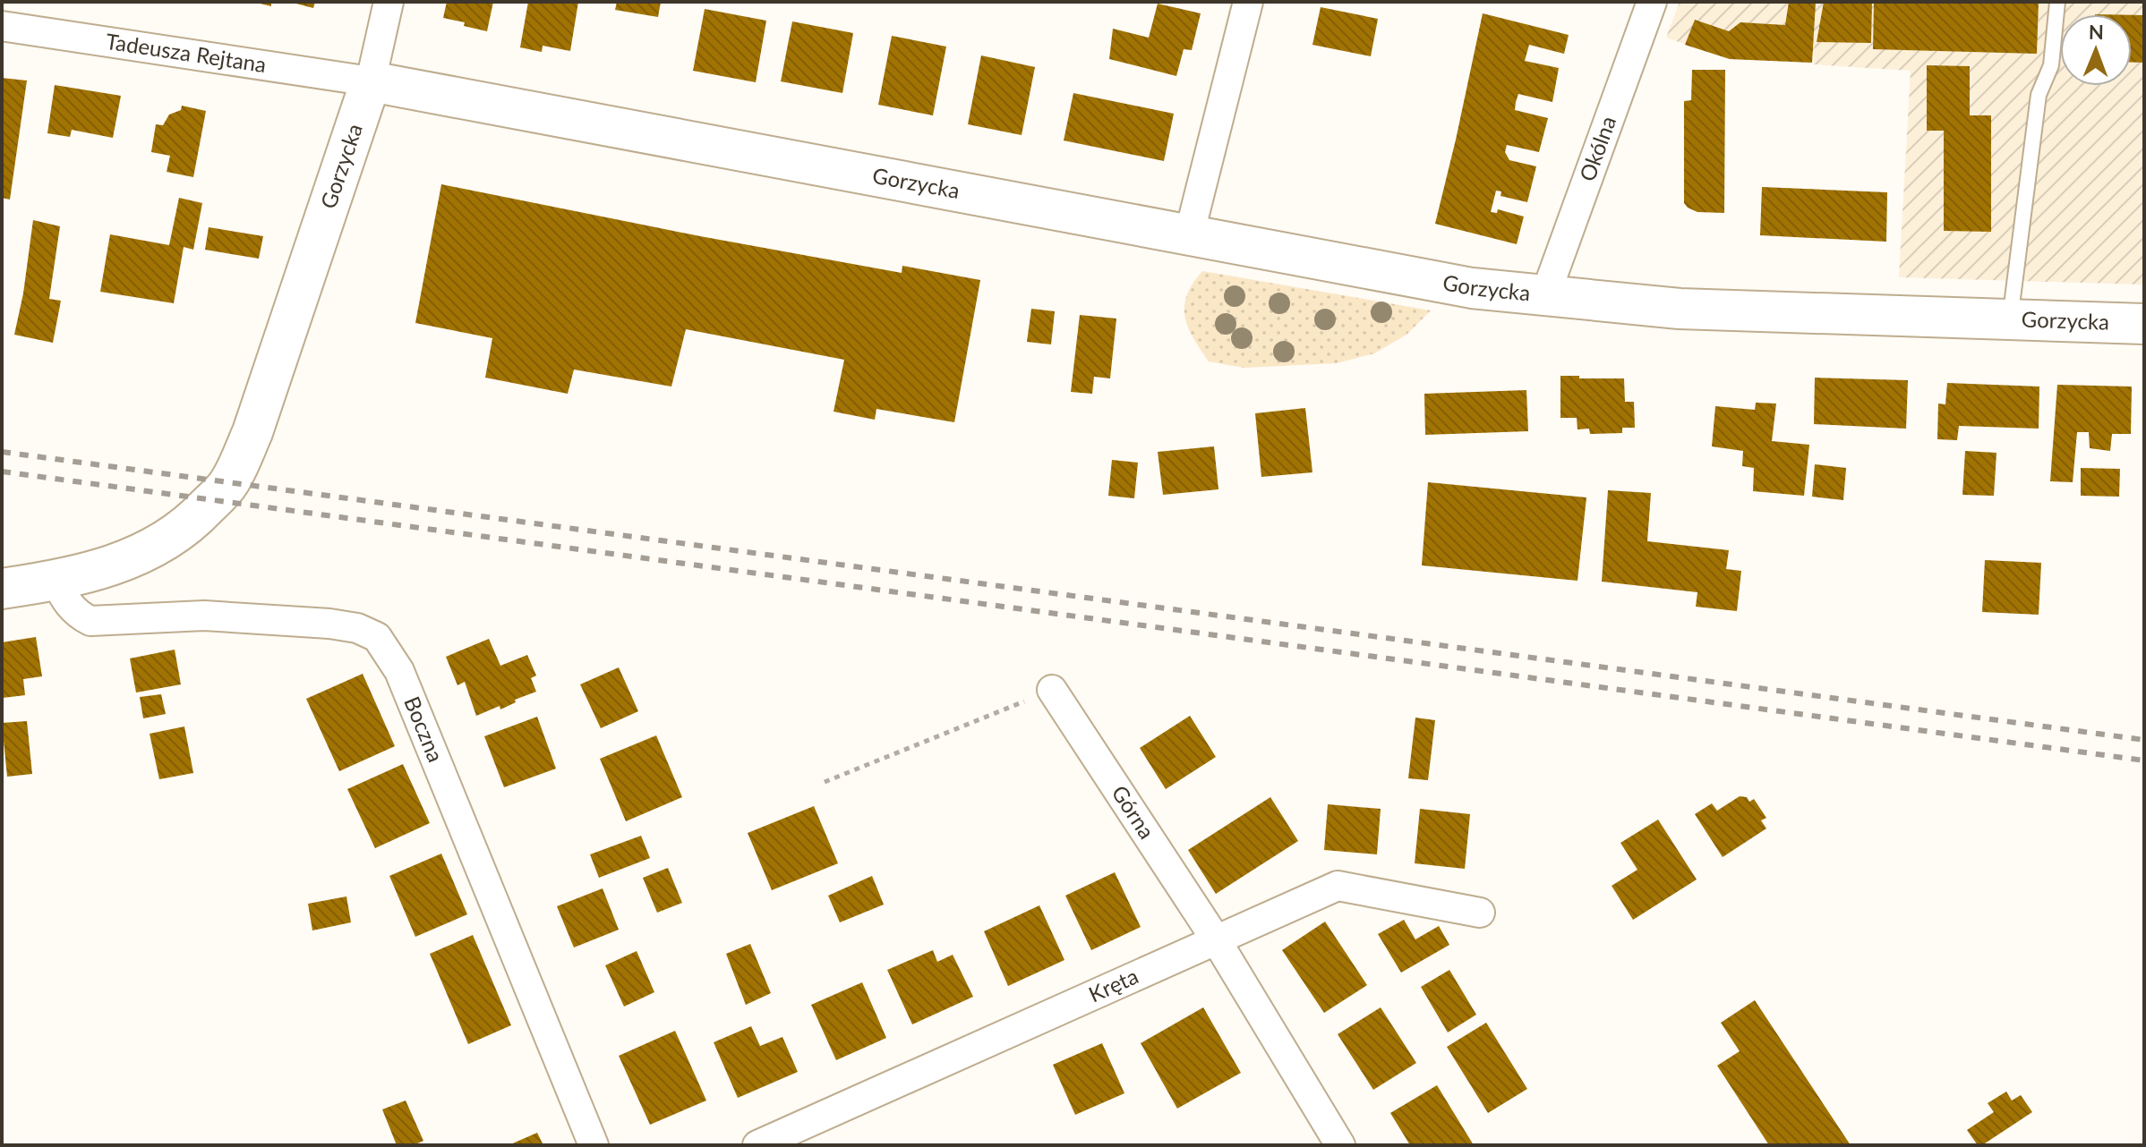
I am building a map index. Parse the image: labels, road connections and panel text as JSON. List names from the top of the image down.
{
  "streets": {
    "street": [
      "Tadeusza Rejtana",
      "Okólna",
      "Gorzycka",
      "Boczna",
      "Górna",
      "Kręta"
    ]
  },
  "crossings": [
    ["Tadeusza Rejtana", "Gorzycka"],
    ["Okólna", "Gorzycka"],
    ["Gorzycka", "Boczna"],
    ["Górna", "Kręta"]
  ],
  "north": "top"
}
